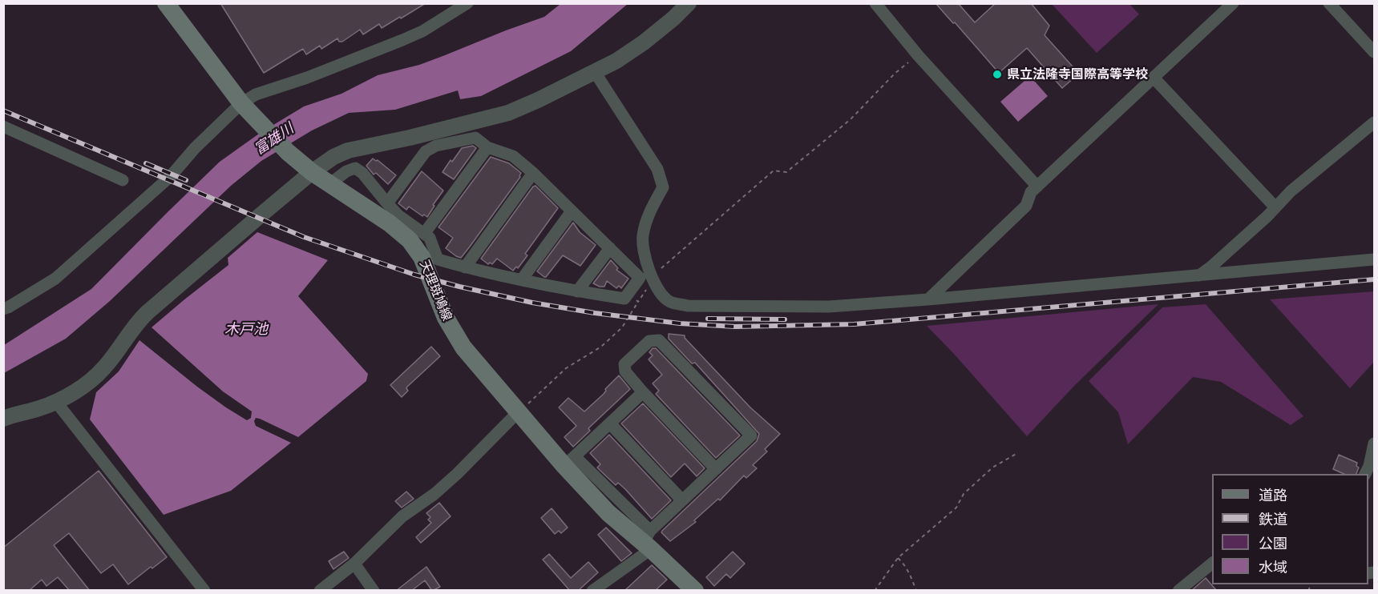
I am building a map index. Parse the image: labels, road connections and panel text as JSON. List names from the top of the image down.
{
  "streets": {
    "main road": ["天理斑鳩線"]
  },
  "water": ["富雄川", "木戸池"],
  "places": ["県立法隆寺国際高等学校"],
  "legend": [
    "道路",
    "鉄道",
    "公園",
    "水域"
  ]
}
